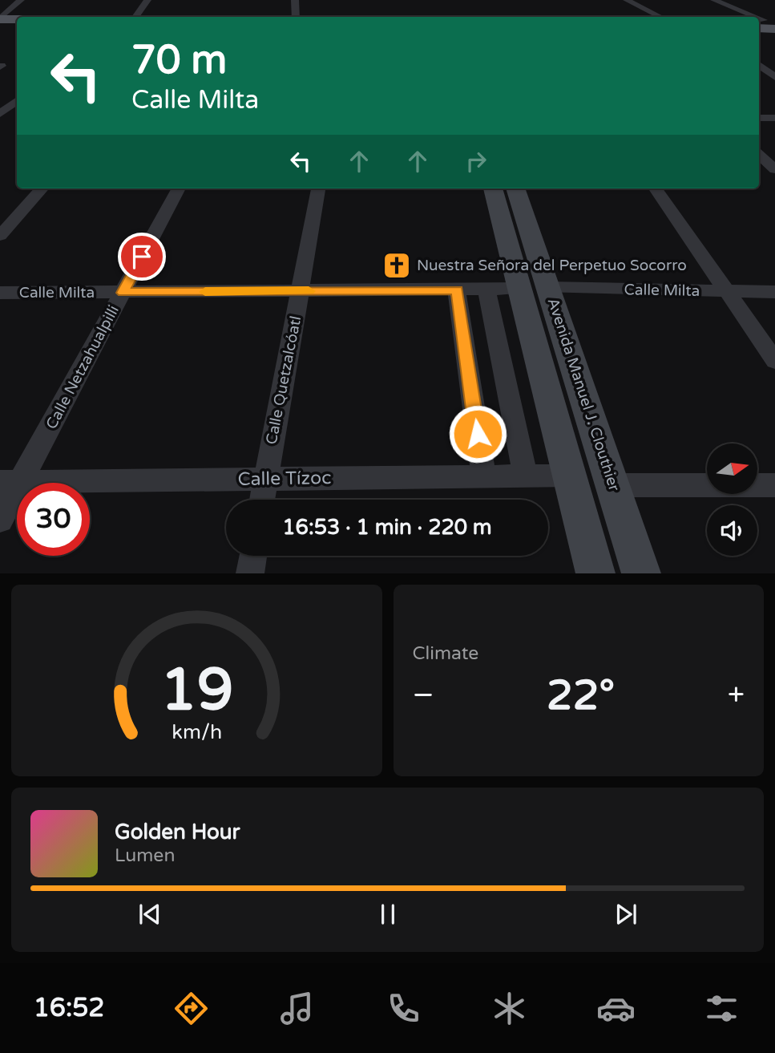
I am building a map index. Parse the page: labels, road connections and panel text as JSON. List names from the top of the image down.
{
  "streets": {
    "street": [
      "Calle Milta",
      "Calle Netzahualpilli",
      "Calle Quetzalcóatl",
      "Avenida Manuel J. Clouthier",
      "Calle Tízoc"
    ]
  },
  "crossings": [
    ["Calle Milta", "Calle Netzahualpilli"],
    ["Calle Milta", "Calle Quetzalcóatl"],
    ["Calle Milta", "Avenida Manuel J. Clouthier"],
    ["Calle Netzahualpilli", "Calle Tízoc"],
    ["Calle Quetzalcóatl", "Calle Tízoc"],
    ["Avenida Manuel J. Clouthier", "Calle Tízoc"]
  ],
  "places": {
    "church": ["Nuestra Señora del Perpetuo Socorro"]
  },
  "north": "right",
  "page": {
    "turn": ["70 m", "Calle Milta"],
    "limit": "30",
    "trip": "16:53 · 1 min · 220 m",
    "tile": "Climate",
    "heat": ["−", "22°", "+"],
    "song": ["Golden Hour", "Lumen"],
    "tabs": "16:52",
    "gauge": ["19", "km/h"]
  }
}
